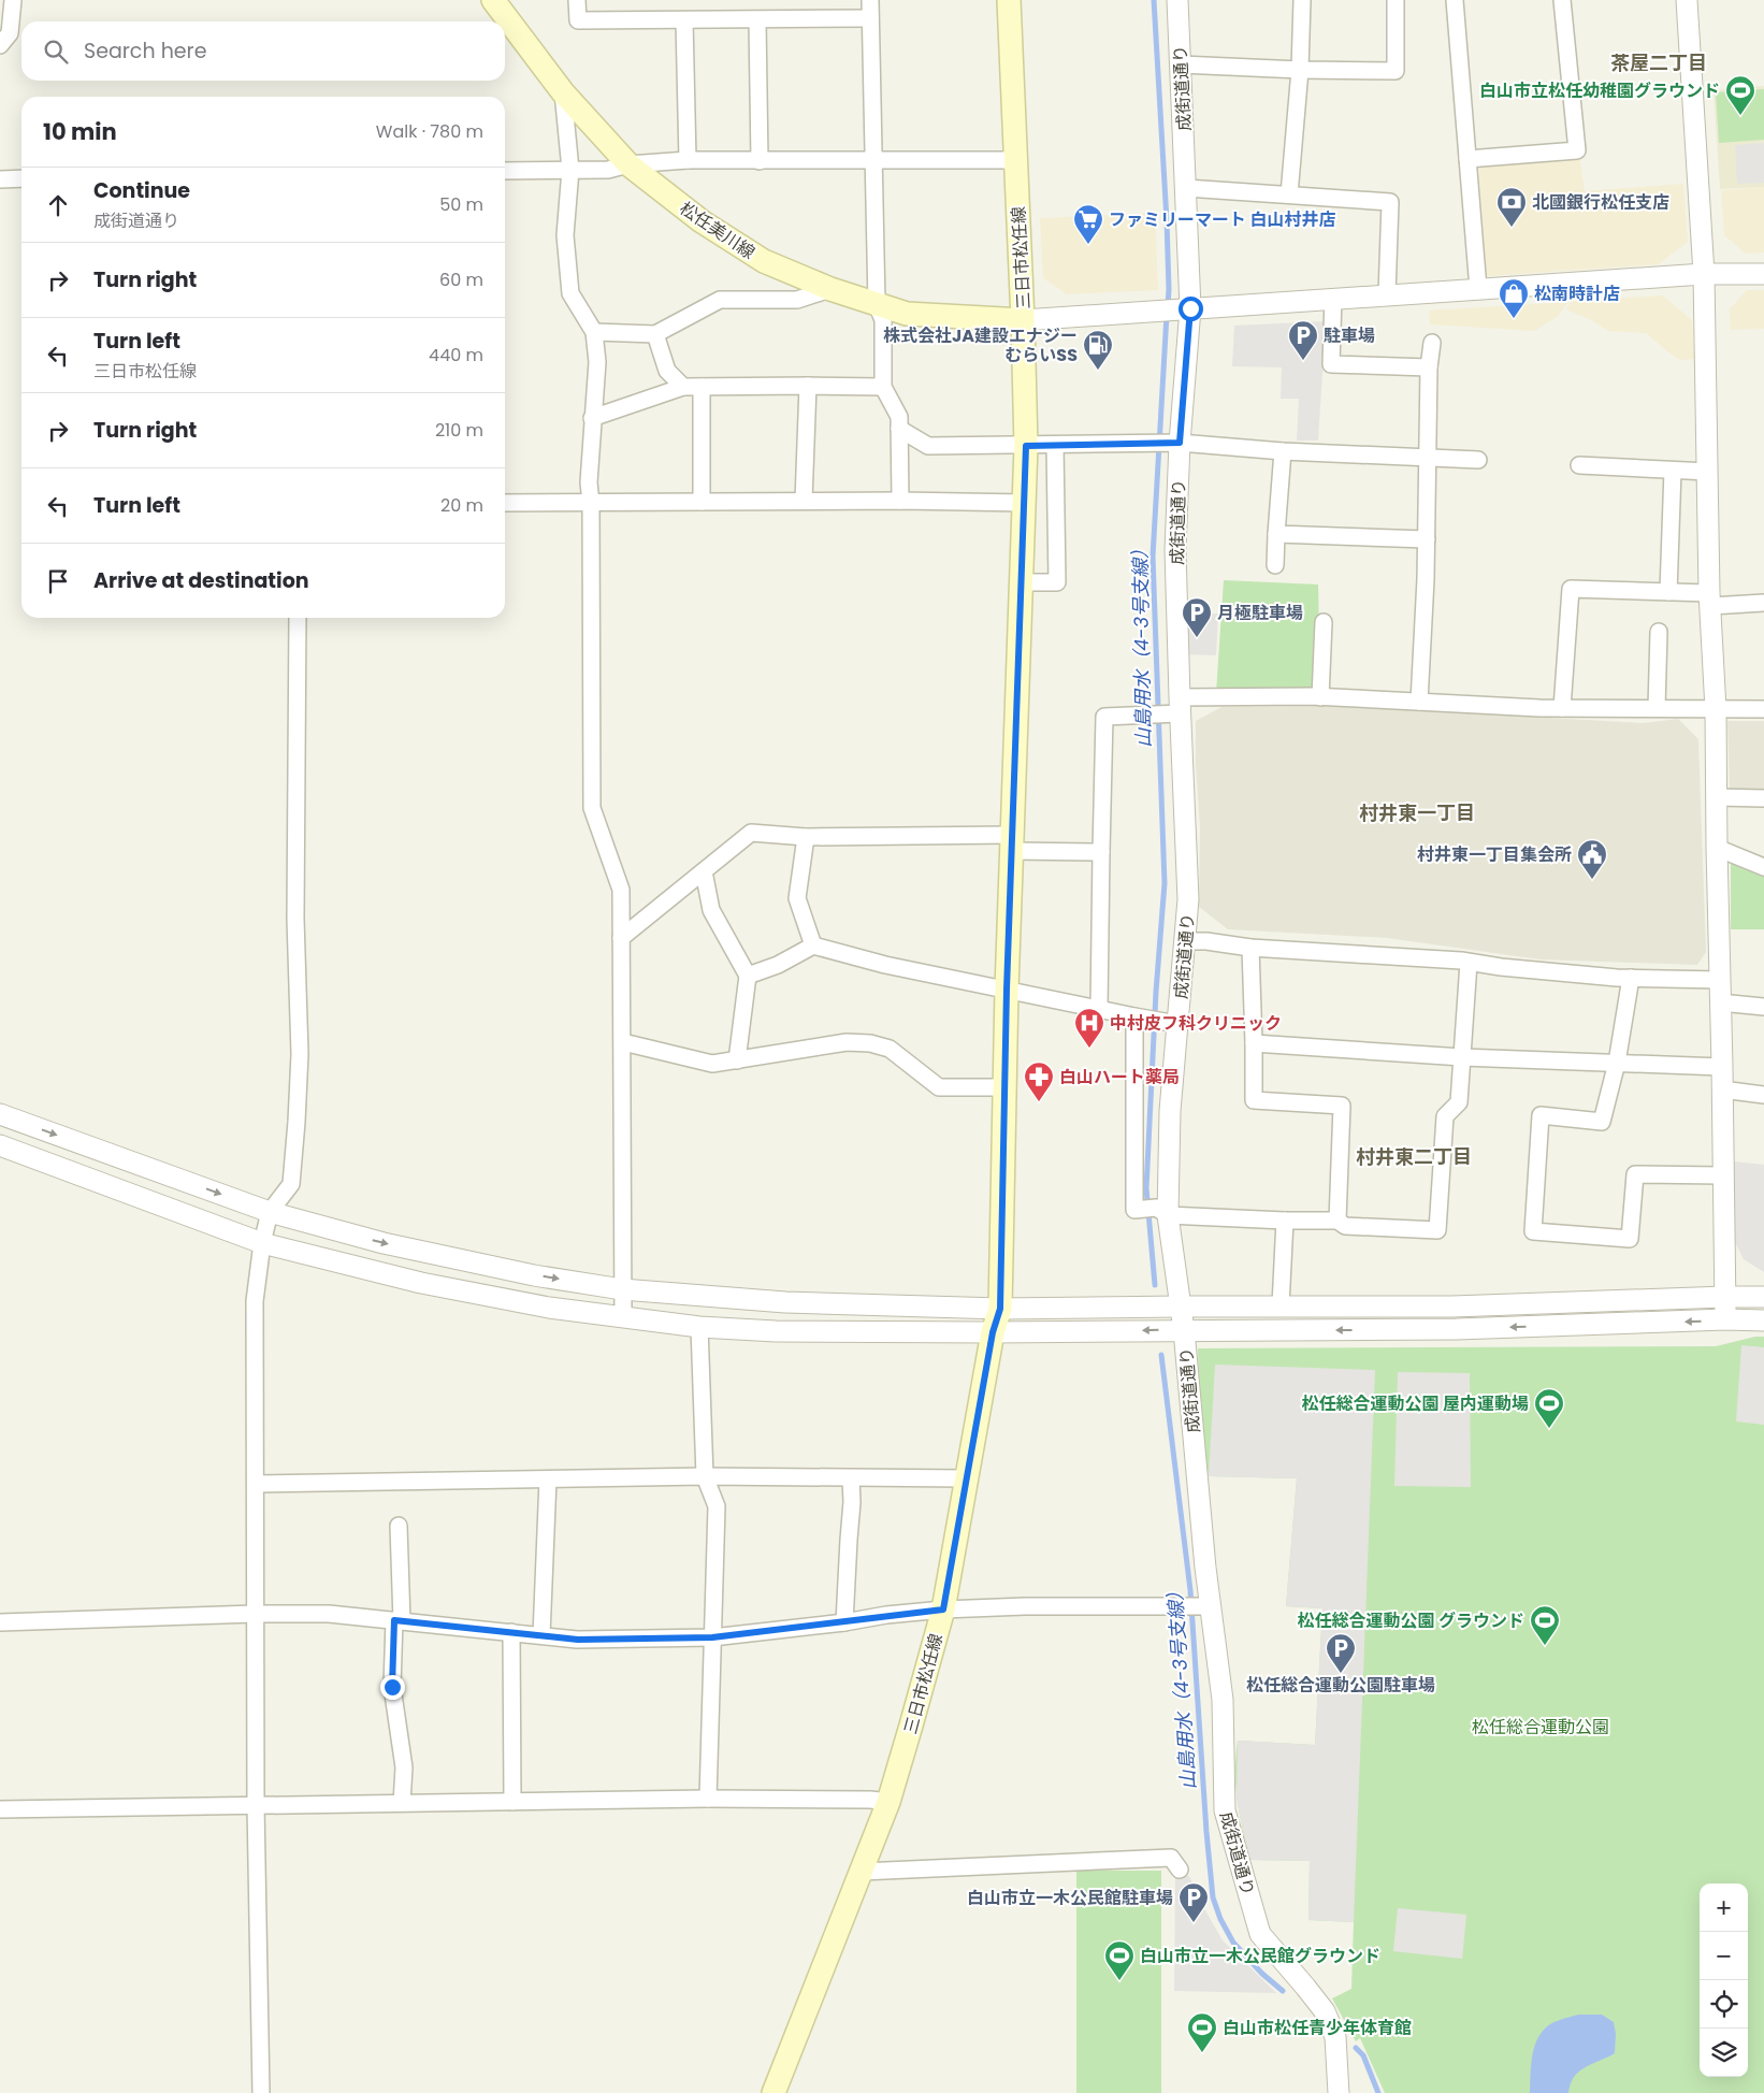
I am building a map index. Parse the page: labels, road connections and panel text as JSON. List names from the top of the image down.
{
  "streets": {
    "main road": ["松任美川線", "三日市松任線"],
    "street": ["成街道通り"]
  },
  "crossings": [
    ["松任美川線", "三日市松任線"]
  ],
  "districts": ["茶屋二丁目", "村井東一丁目", "村井東二丁目"],
  "water": ["山島用水（4-3号支線）"],
  "parks": ["松任総合運動公園"],
  "places": {
    "sports": [
      "白山市立松任幼稚園グラウンド",
      "松任総合運動公園 屋内運動場",
      "松任総合運動公園 グラウンド",
      "白山市立一木公民館グラウンド",
      "白山市松任青少年体育館"
    ],
    "bank": ["北國銀行松任支店"],
    "supermarket": ["ファミリーマート 白山村井店"],
    "shop": ["松南時計店"],
    "parking": [
      "駐車場",
      "月極駐車場",
      "松任総合運動公園駐車場",
      "白山市立一木公民館駐車場"
    ],
    "fuel station": ["株式会社JA建設エナジー むらいSS"],
    "public building": ["村井東一丁目集会所"],
    "hospital": ["中村皮フ科クリニック"],
    "pharmacy": ["白山ハート薬局"]
  },
  "page": {
    "search": "Search here",
    "heading": ["10 min", "Walk · 780 m"],
    "list": [
      ["Continue", "成街道通り", "50 m"],
      ["Turn right", "60 m"],
      ["Turn left", "三日市松任線", "440 m"],
      ["Turn right", "210 m"],
      ["Turn left", "20 m"],
      "Arrive at destination"
    ],
    "map_buttons": ["+", "−"]
  }
}
